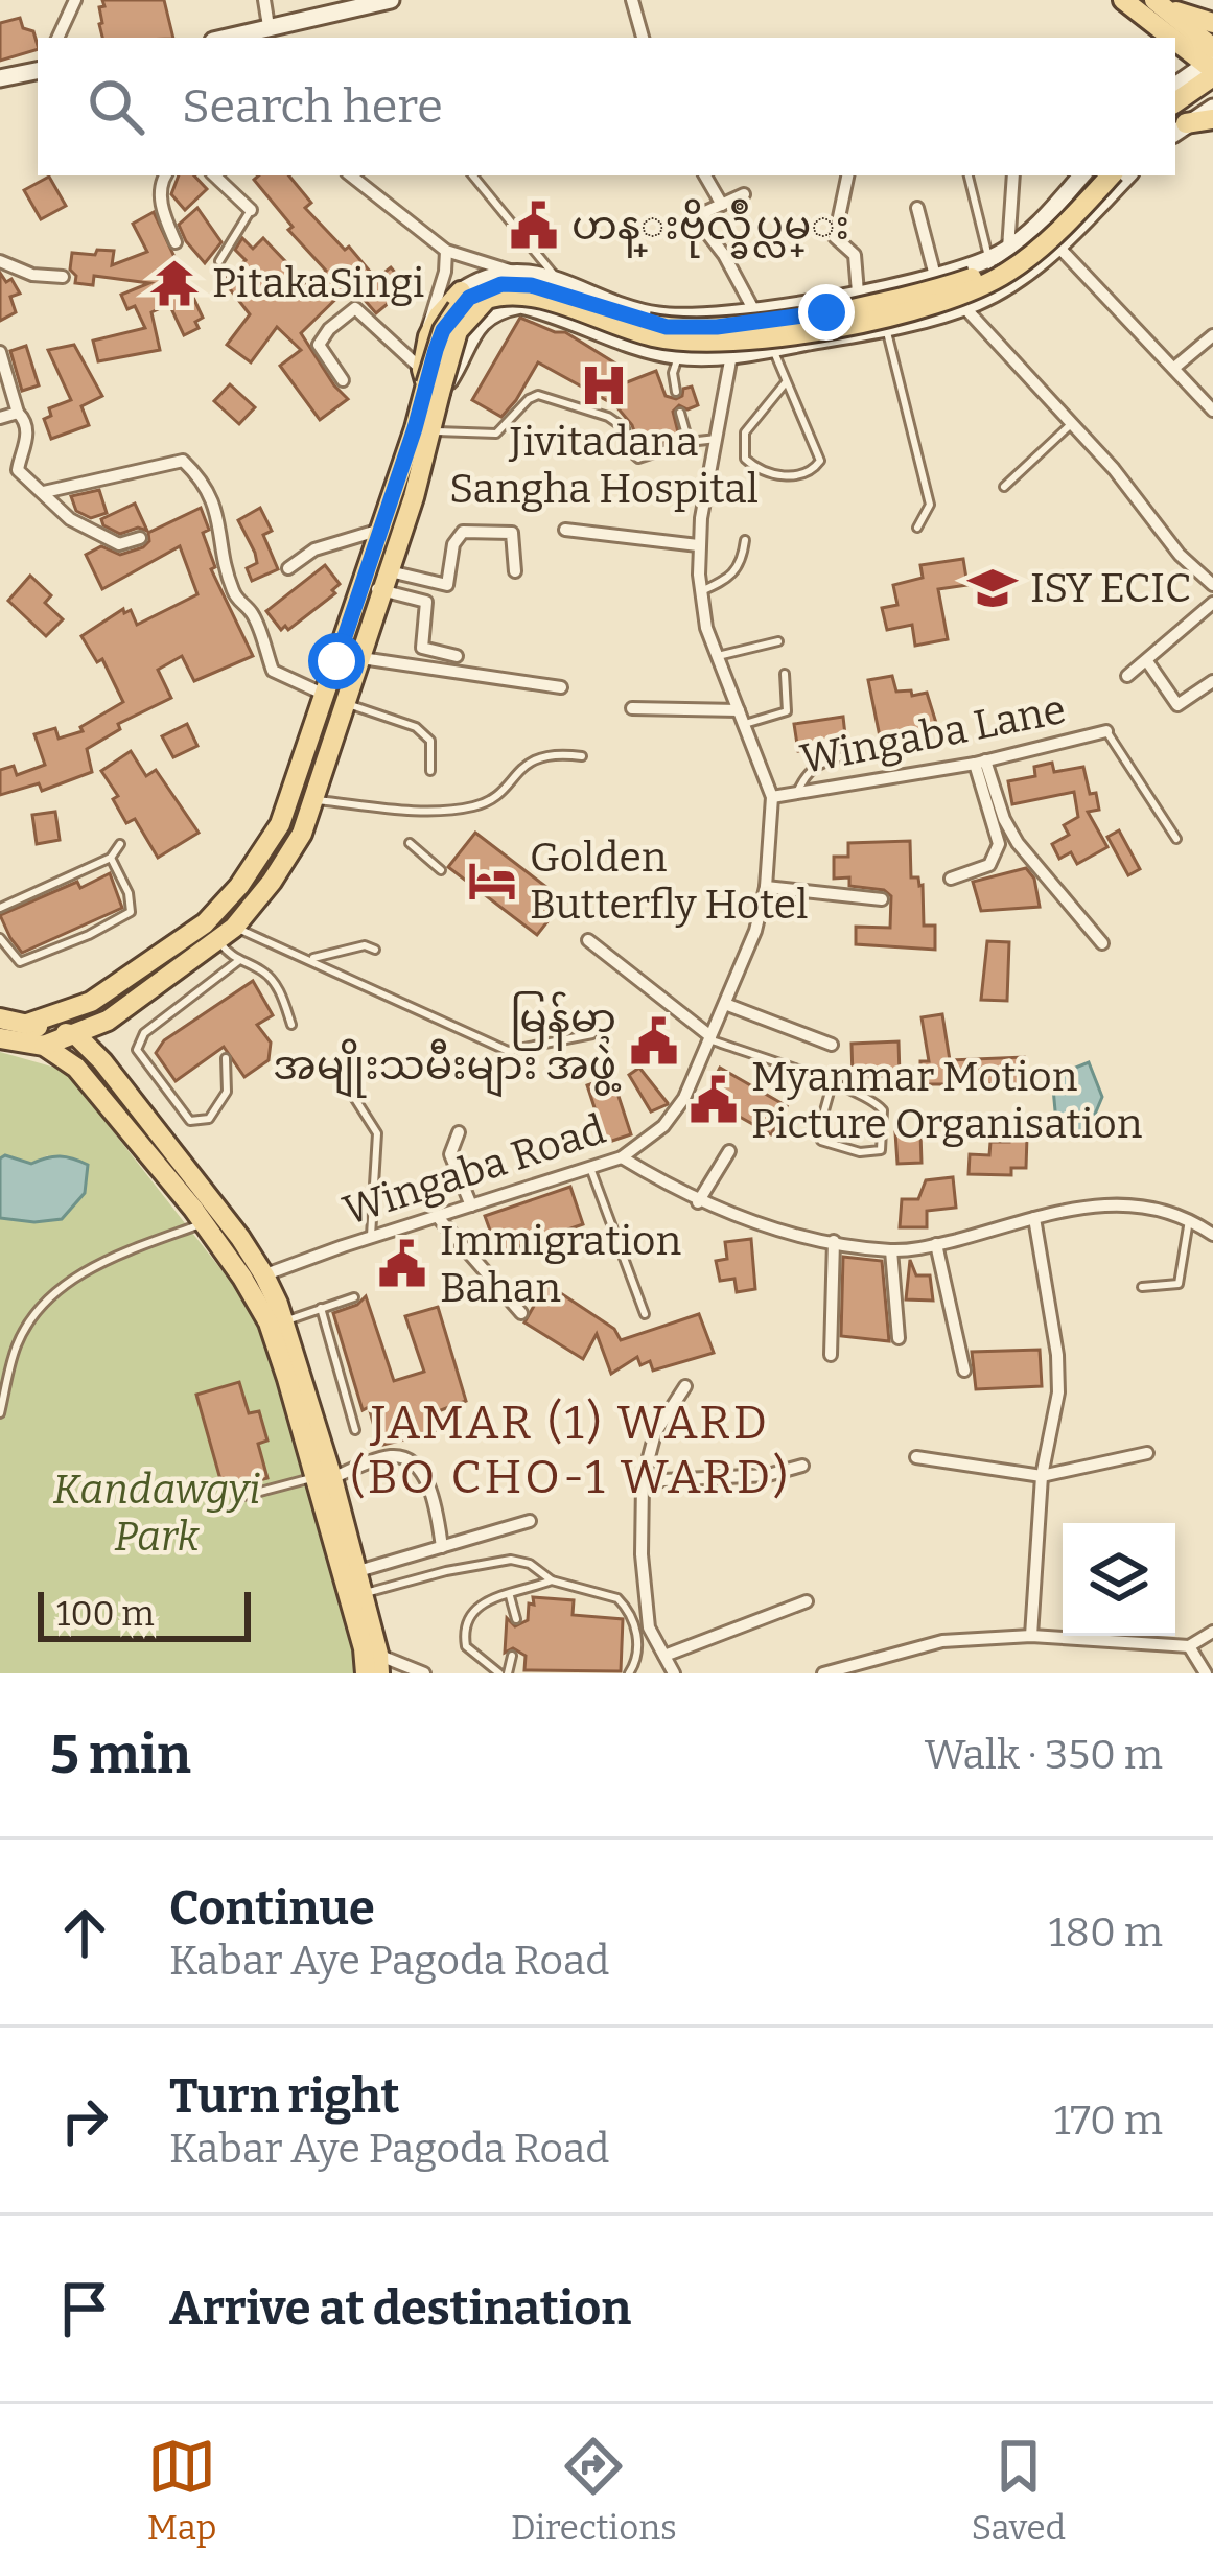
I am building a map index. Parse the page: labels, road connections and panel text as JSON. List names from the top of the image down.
{
  "streets": {
    "street": ["Wingaba Lane", "Wingaba Road"]
  },
  "crossings": [
    ["Wingaba Lane", "Wingaba Road"]
  ],
  "districts": ["JAMAR (1) WARD (BO CHO-1 WARD)"],
  "parks": ["Kandawgyi Park"],
  "places": {
    "public building": [
      "ဟန္းဗိုလ္ခ်ဳပ္လမ္း",
      "မြန်မာ့ အမျိုးသမီးများ အဖွဲ့",
      "Myanmar Motion Picture Organisation",
      "Immigration Bahan"
    ],
    "temple": ["PitakaSingi"],
    "hospital": ["Jivitadana Sangha Hospital"],
    "school or university": ["ISY ECIC"],
    "hotel": ["Golden Butterfly Hotel"]
  },
  "scale_bar": "100 m",
  "page": {
    "search": "Search here",
    "scale": "100 m",
    "heading": ["5 min", "Walk · 350 m"],
    "list": [
      ["Continue", "Kabar Aye Pagoda Road", "180 m"],
      ["Turn right", "Kabar Aye Pagoda Road", "170 m"],
      "Arrive at destination"
    ],
    "nav": ["Map", "Directions", "Saved"]
  }
}
